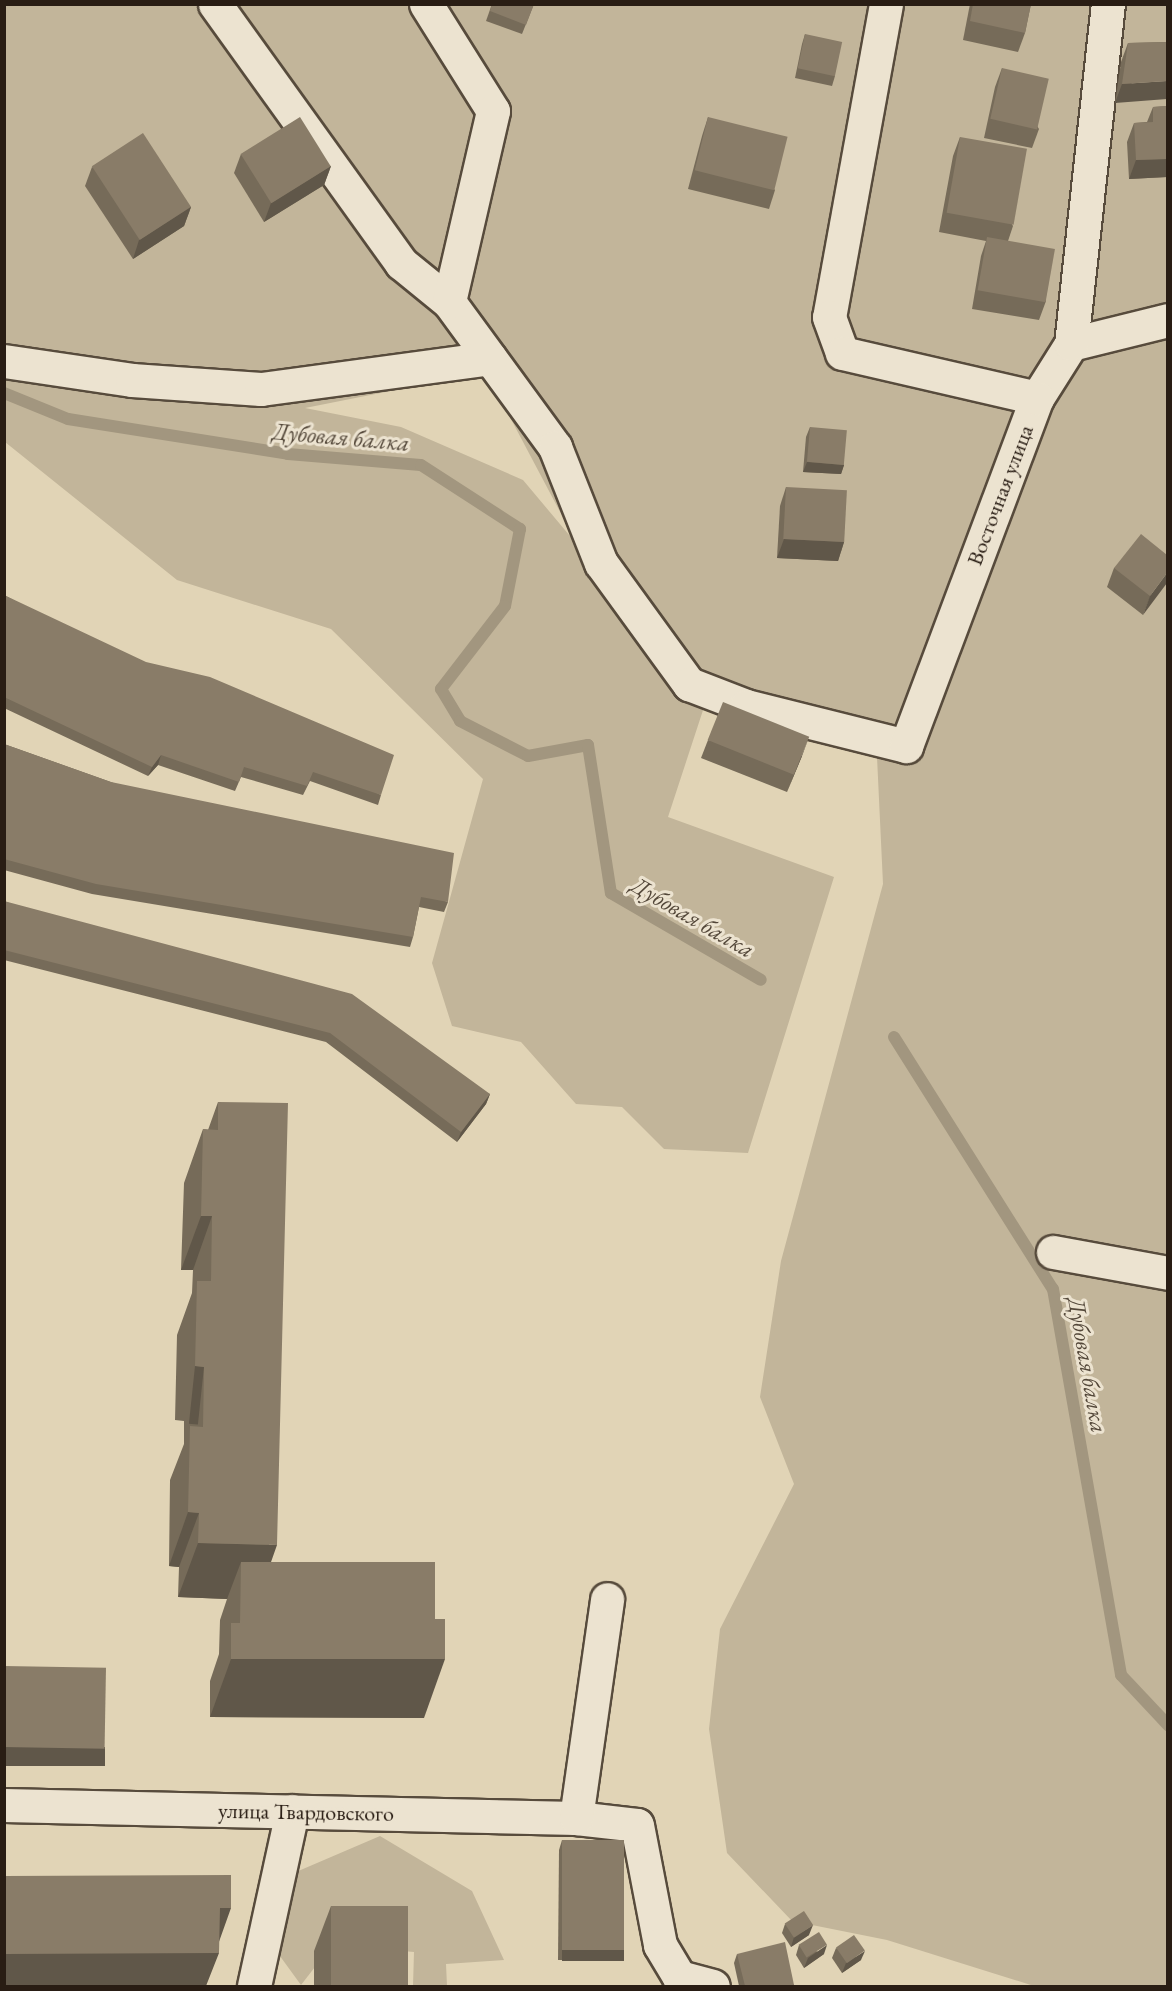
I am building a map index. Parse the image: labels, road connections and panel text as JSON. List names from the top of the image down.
{
  "streets": {
    "street": ["Восточная улица", "улица Твардовского"]
  },
  "water": ["Дубовая балка"]
}
